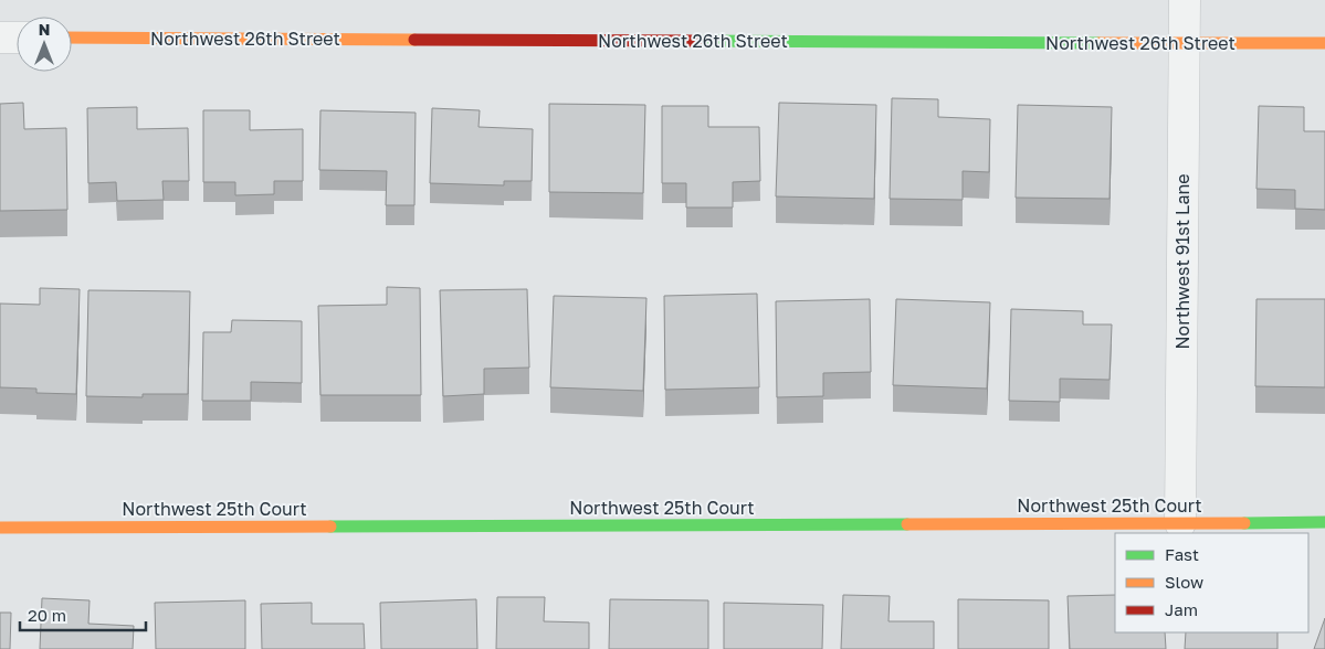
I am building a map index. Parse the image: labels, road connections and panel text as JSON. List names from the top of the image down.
{
  "streets": {
    "street": ["Northwest 26th Street", "Northwest 91st Lane", "Northwest 25th Court"]
  },
  "crossings": [
    ["Northwest 26th Street", "Northwest 91st Lane"],
    ["Northwest 91st Lane", "Northwest 25th Court"]
  ],
  "legend": ["Fast", "Slow", "Jam"],
  "scale_bar": "20 m",
  "north": "top"
}
